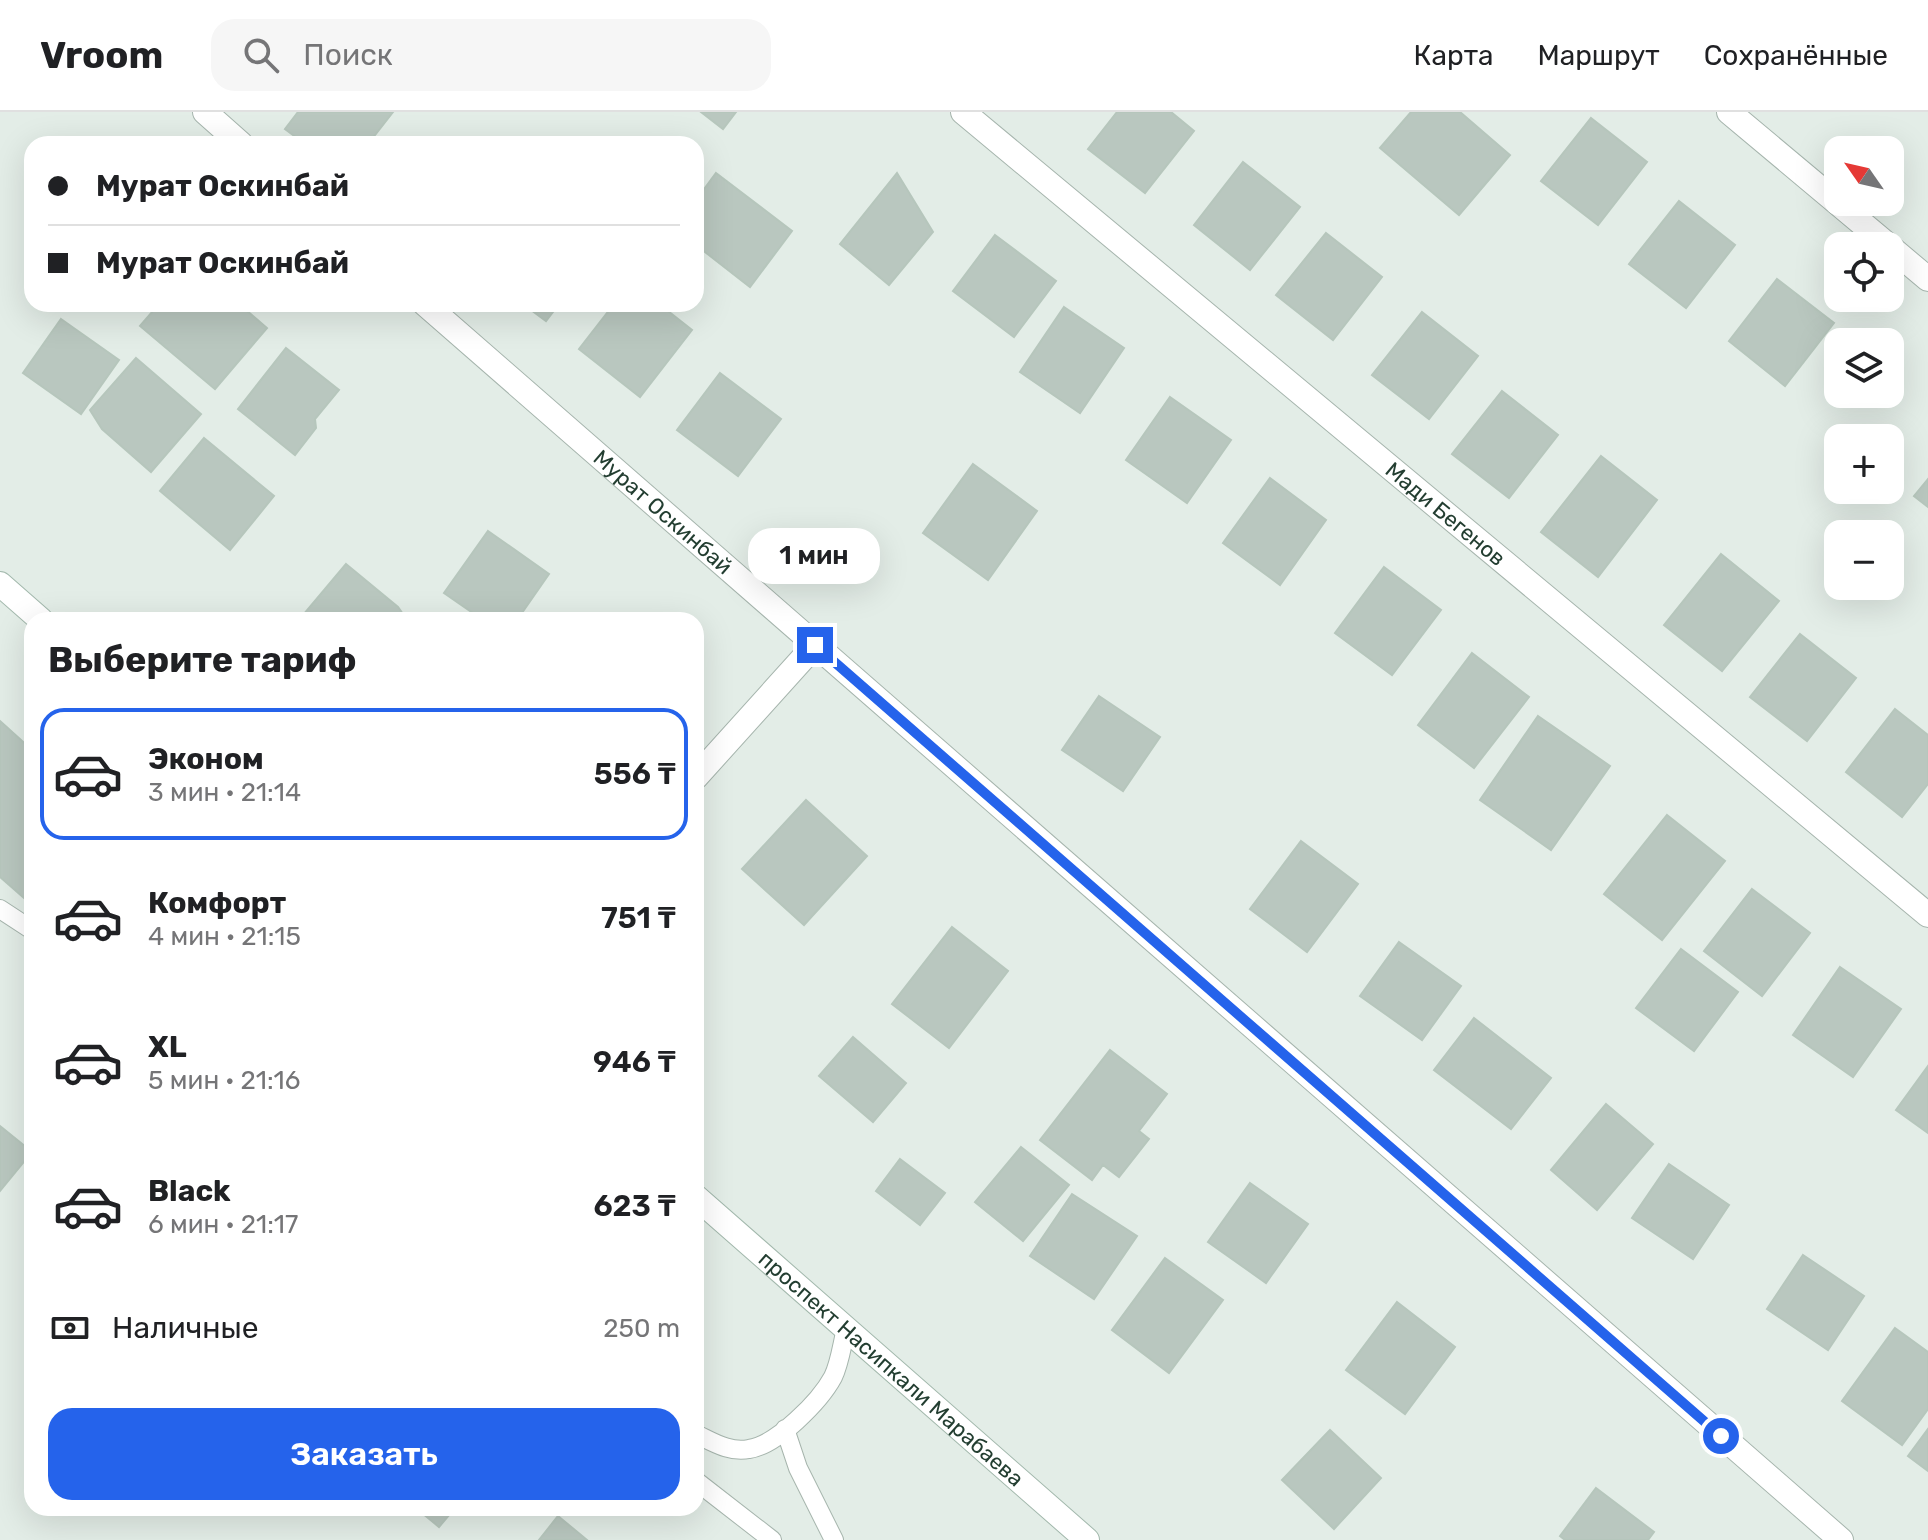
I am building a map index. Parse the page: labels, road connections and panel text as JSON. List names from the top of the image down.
{
  "streets": {
    "street": ["Мурат Оскинбай", "Мади Бегенов", "проспект Насипкали Марабаева"]
  },
  "north": "top left",
  "page": {
    "header": "Vroom",
    "search": "Поиск",
    "nav": ["Карта", "Маршрут", "Сохранённые"],
    "map_buttons": ["+", "−"],
    "banner": ["Мурат Оскинбай", "Мурат Оскинбай"],
    "bubble": "1 мин",
    "heading": "Выберите тариф",
    "list": [
      {
        "name": "Эконом",
        "note": "3 мин · 21:14",
        "value": "556 ₸"
      },
      {
        "name": "Комфорт",
        "note": "4 мин · 21:15",
        "value": "751 ₸"
      },
      {
        "name": "XL",
        "note": "5 мин · 21:16",
        "value": "946 ₸"
      },
      {
        "name": "Black",
        "note": "6 мин · 21:17",
        "value": "623 ₸"
      }
    ],
    "pay": ["Наличные", "250 m"],
    "buttons": "Заказать"
  }
}
